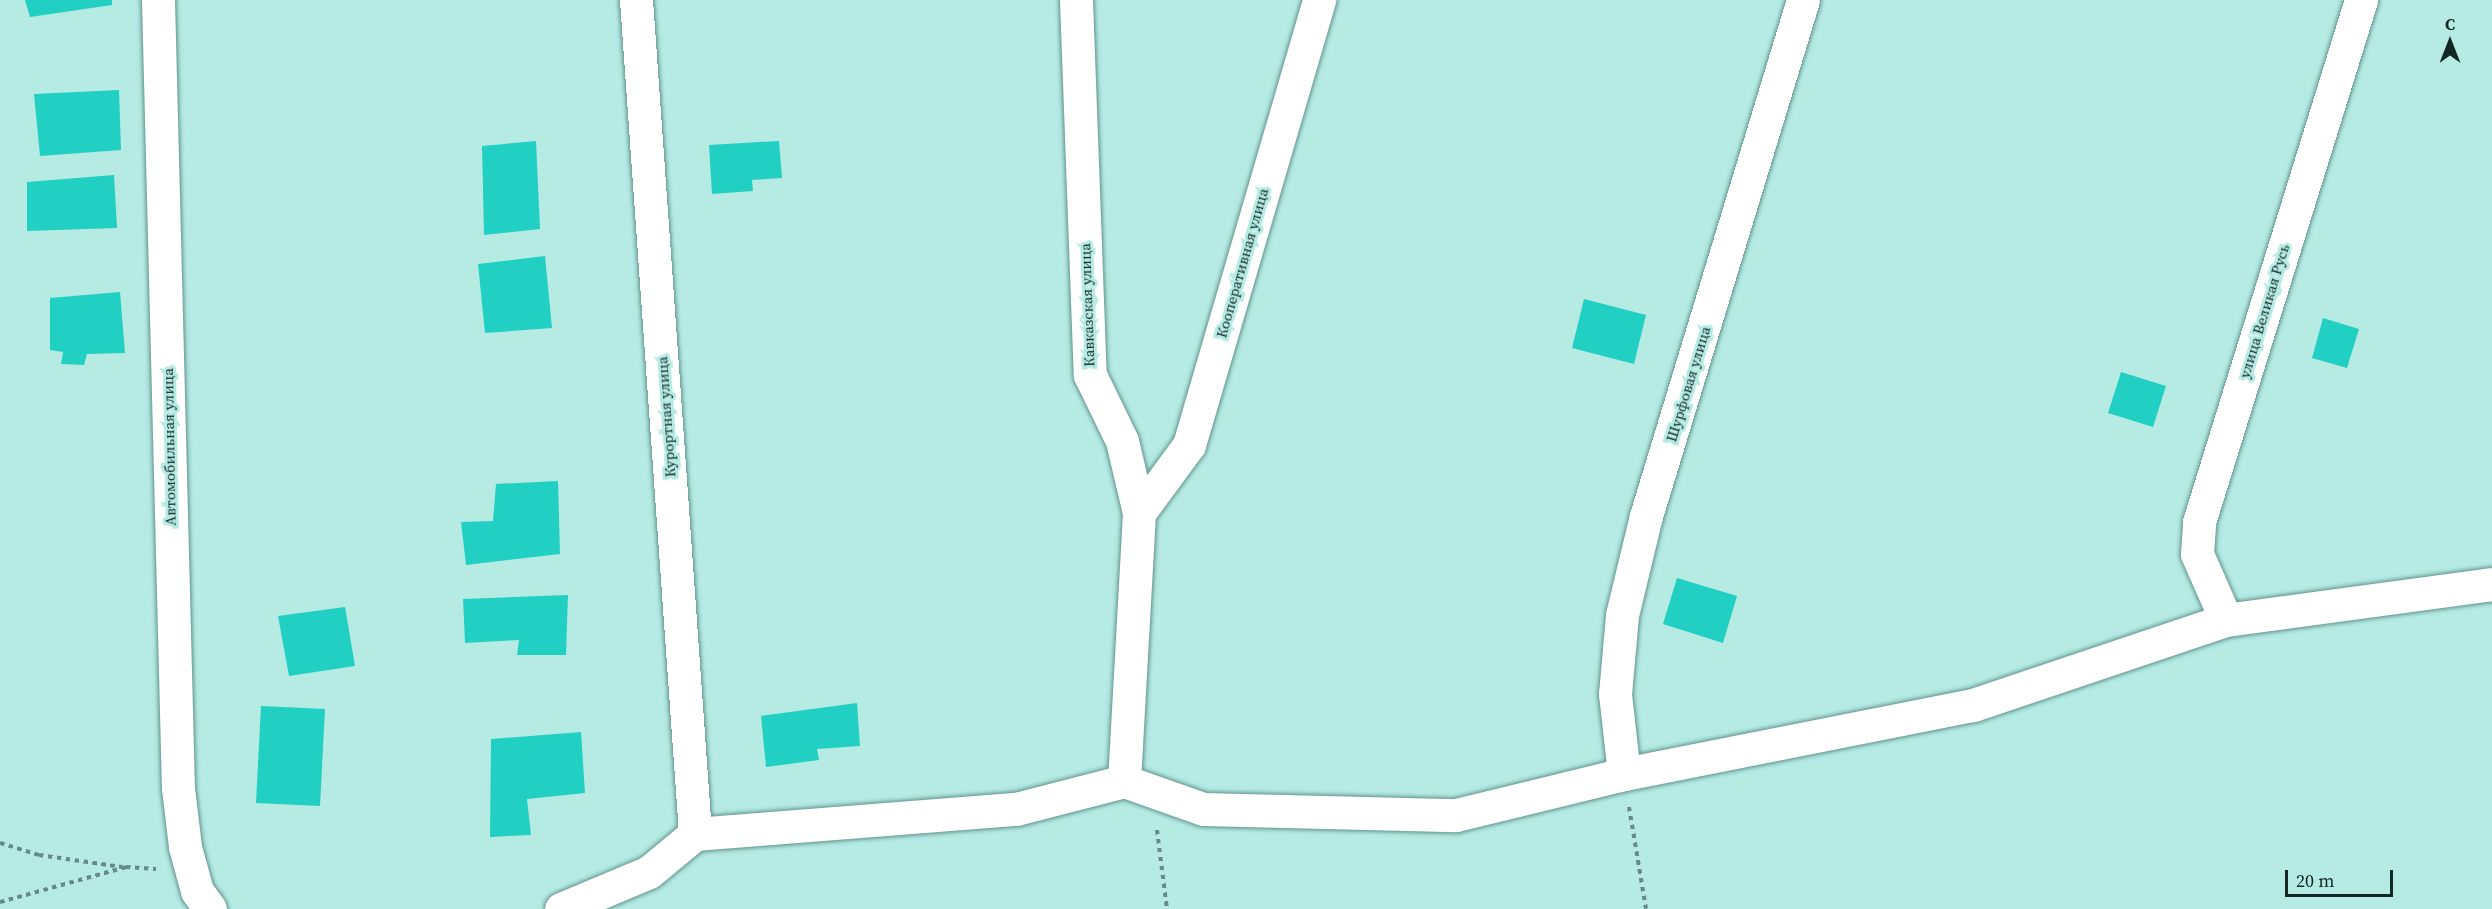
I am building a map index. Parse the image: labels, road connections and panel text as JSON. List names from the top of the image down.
{
  "streets": {
    "street": [
      "Кооперативная улица",
      "Кавказская улица",
      "улица Великая Русь",
      "Шурфовая улица",
      "Курортная улица",
      "Автомобильная улица"
    ]
  },
  "crossings": [
    ["Кооперативная улица", "Кавказская улица"]
  ],
  "scale_bar": "20 m",
  "north": "top"
}
